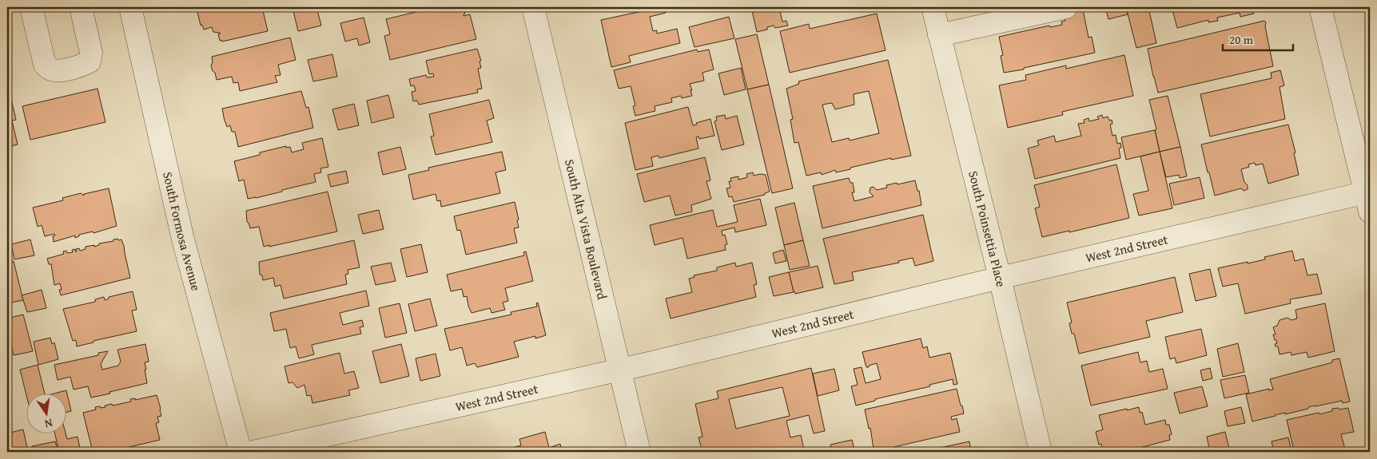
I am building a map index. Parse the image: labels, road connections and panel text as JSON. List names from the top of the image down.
{
  "streets": {
    "street": [
      "South Poinsettia Place",
      "South Formosa Avenue",
      "South Alta Vista Boulevard",
      "West 2nd Street"
    ]
  },
  "crossings": [
    ["South Poinsettia Place", "West 2nd Street"],
    ["South Alta Vista Boulevard", "West 2nd Street"]
  ],
  "scale_bar": "20 m",
  "north": "bottom"
}
